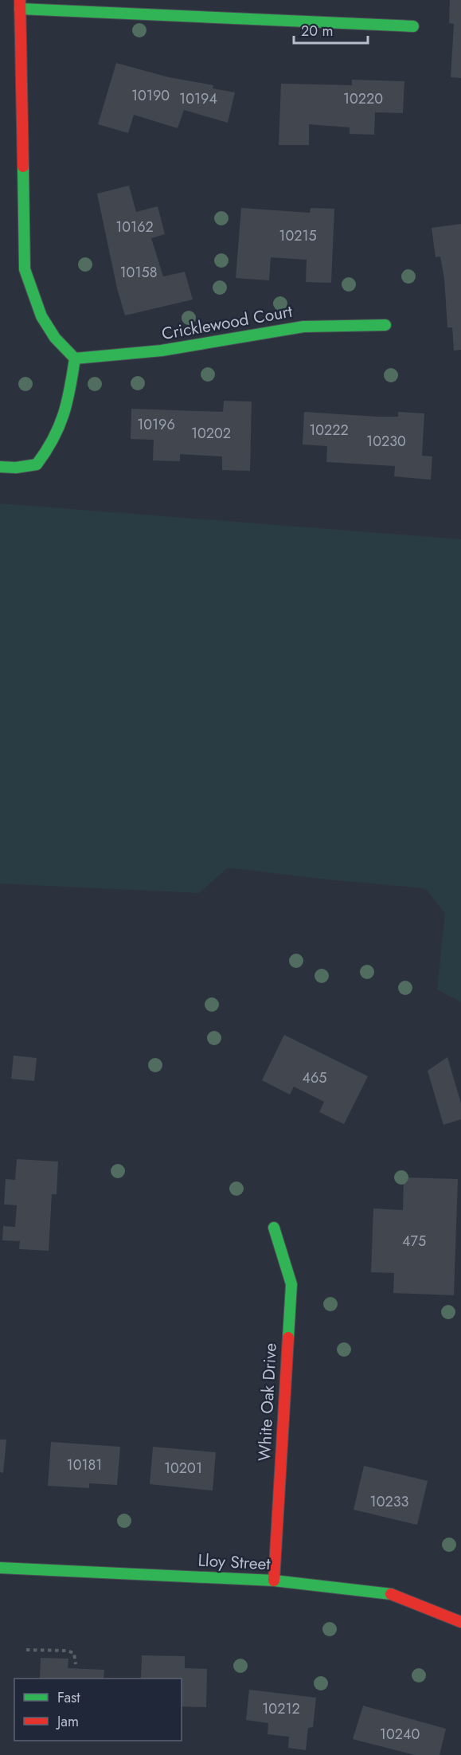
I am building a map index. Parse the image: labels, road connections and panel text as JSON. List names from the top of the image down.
{
  "streets": {
    "street": ["Cricklewood Court", "White Oak Drive", "Lloy Street"]
  },
  "crossings": [
    ["White Oak Drive", "Lloy Street"]
  ],
  "house_numbers": [
    "10190",
    "10194",
    "10220",
    "10162",
    "10215",
    "10158",
    "10196",
    "10222",
    "10202",
    "10230",
    "465",
    "475",
    "10181",
    "10201",
    "10233",
    "10212",
    "10240"
  ],
  "legend": ["Fast", "Jam"],
  "scale_bar": "20 m"
}
